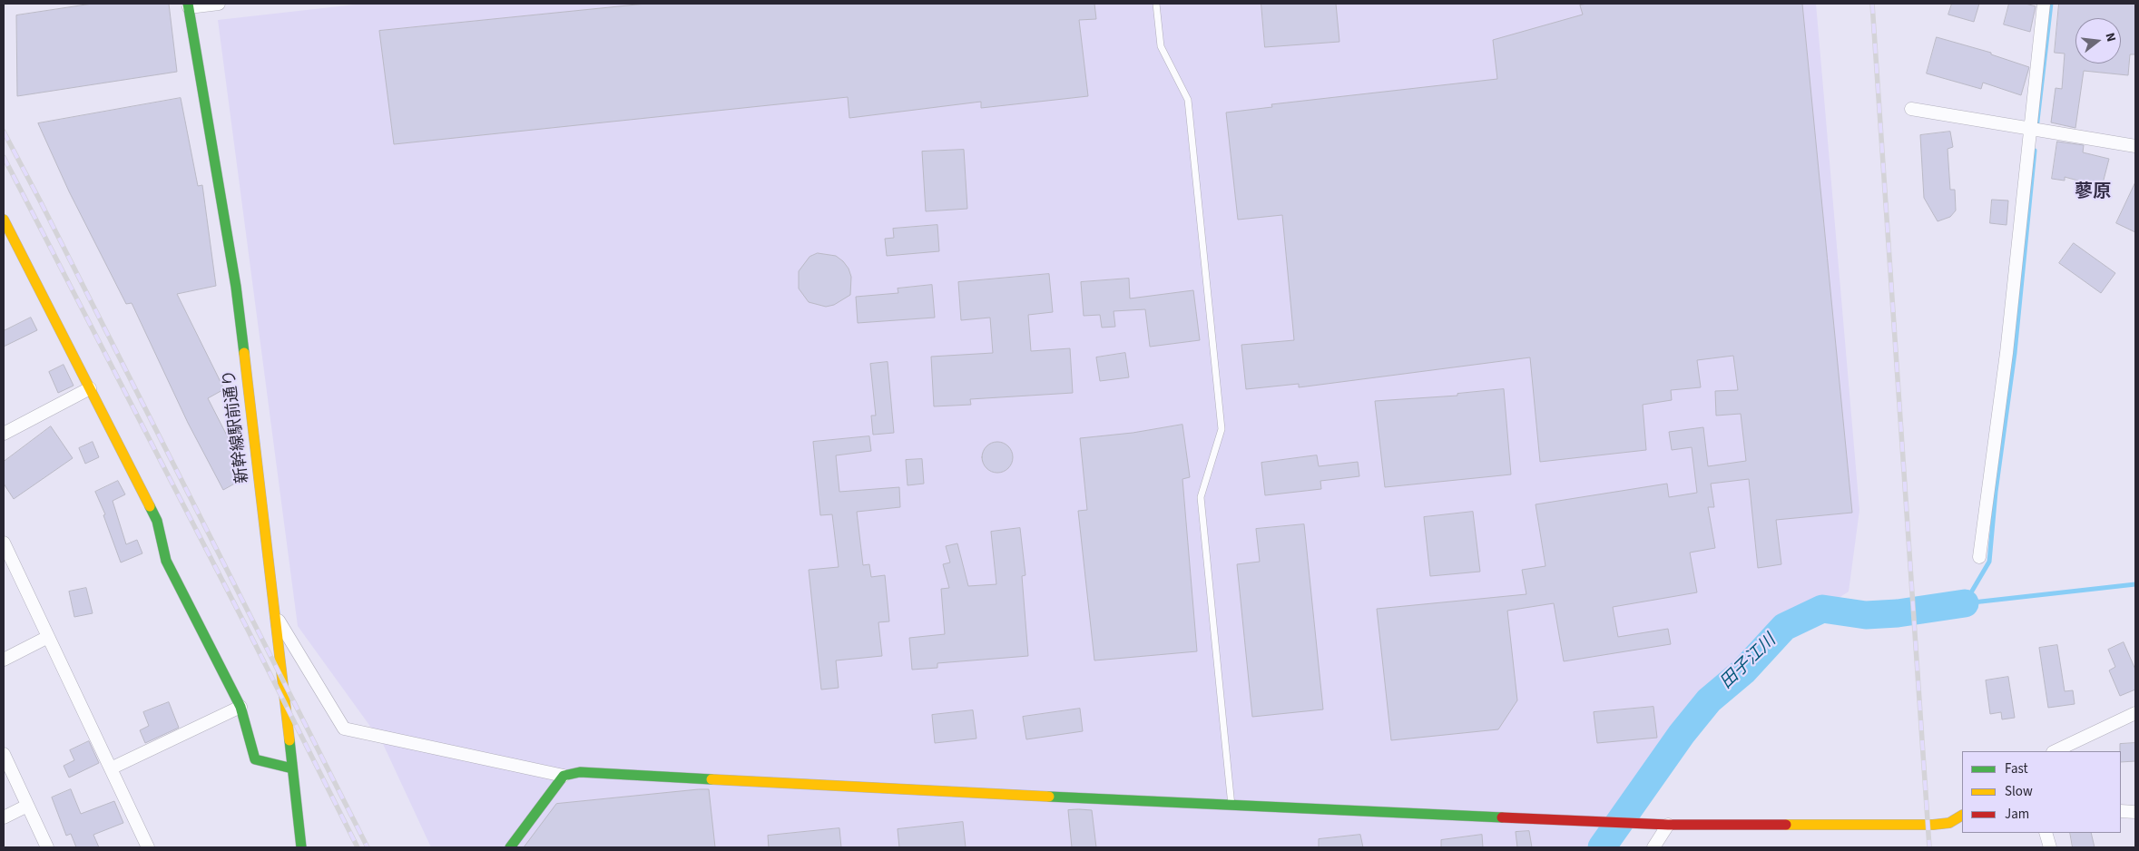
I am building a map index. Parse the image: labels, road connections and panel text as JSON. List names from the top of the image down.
{
  "streets": {
    "street": ["新幹線駅前通り"]
  },
  "districts": ["蓼原"],
  "water": ["田子江川"],
  "legend": ["Fast", "Slow", "Jam"],
  "north": "right"
}
